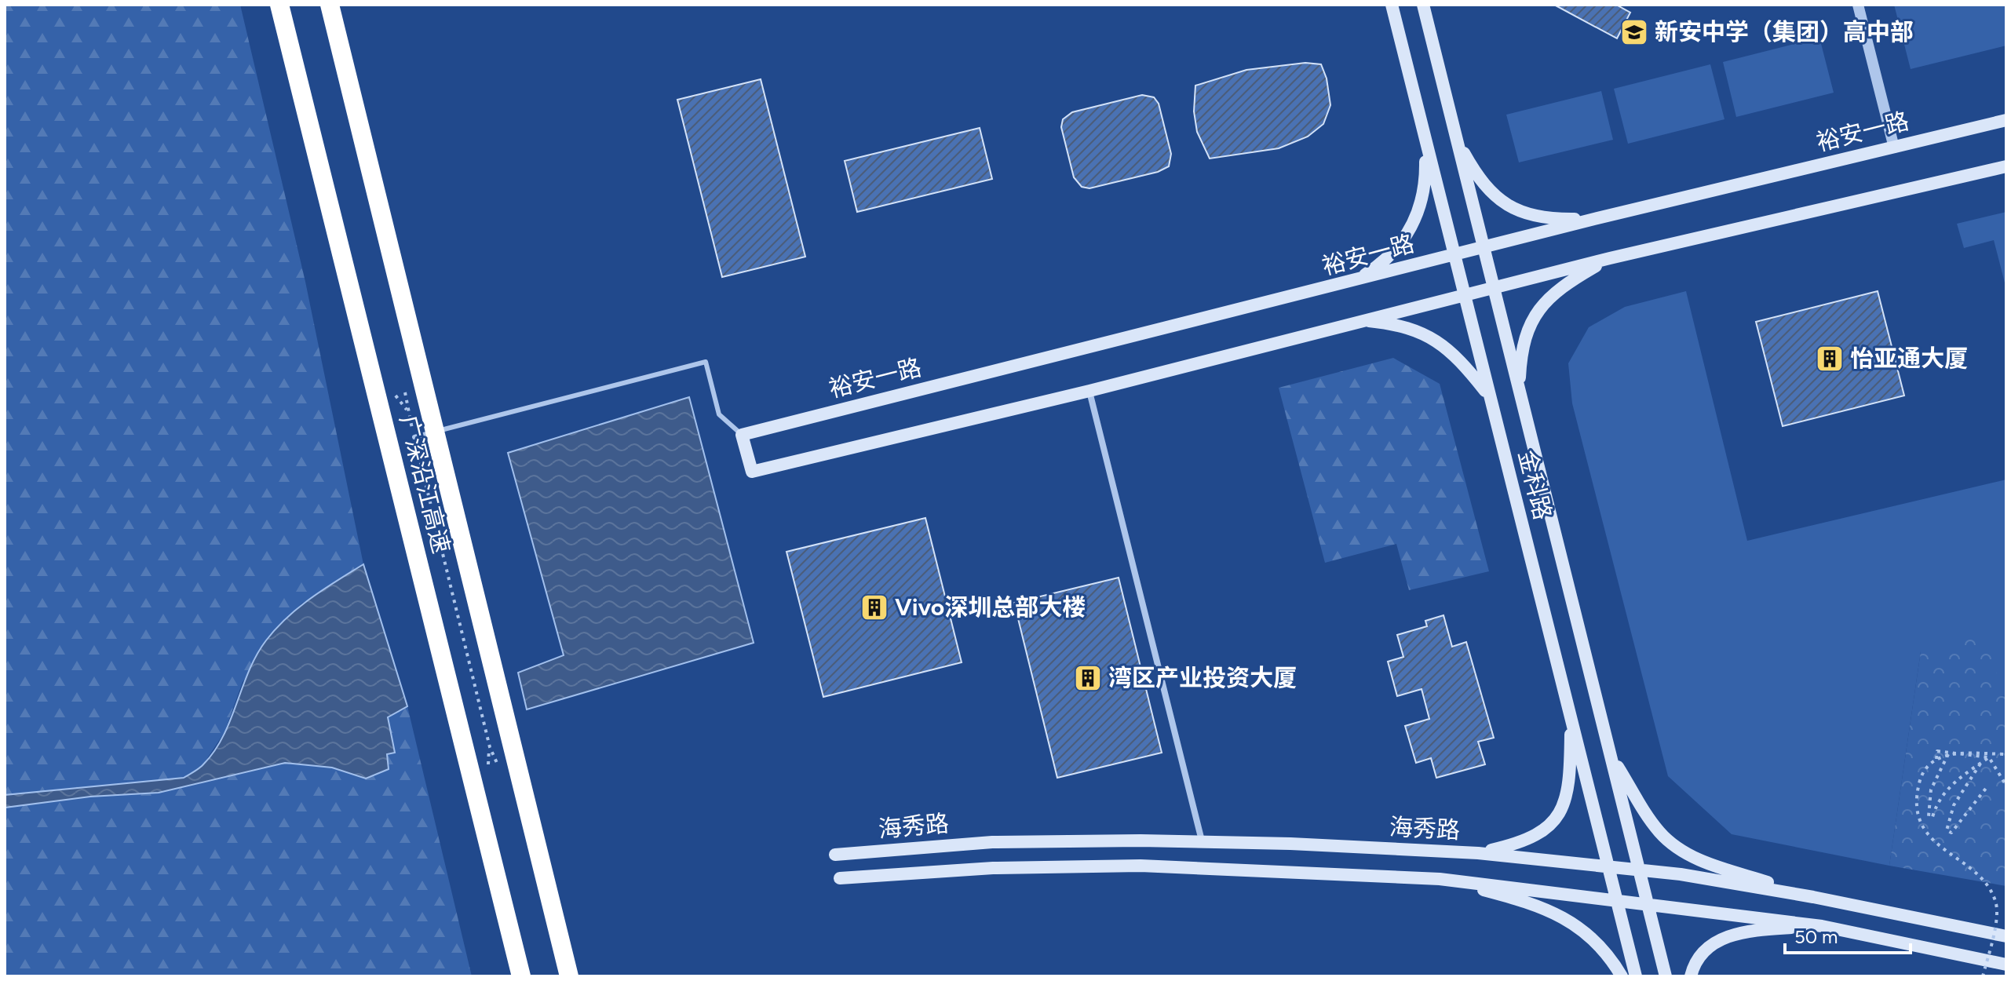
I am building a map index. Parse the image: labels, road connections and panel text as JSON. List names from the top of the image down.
{
  "streets": {
    "highway": ["广深沿江高速"],
    "main road": ["裕安一路", "金科路", "海秀路"]
  },
  "crossings": [
    ["裕安一路", "金科路"],
    ["金科路", "海秀路"]
  ],
  "places": {
    "school or university": ["新安中学（集团）高中部"],
    "building": ["怡亚通大厦", "Vivo深圳总部大楼", "湾区产业投资大厦"]
  },
  "scale_bar": "50 m"
}
